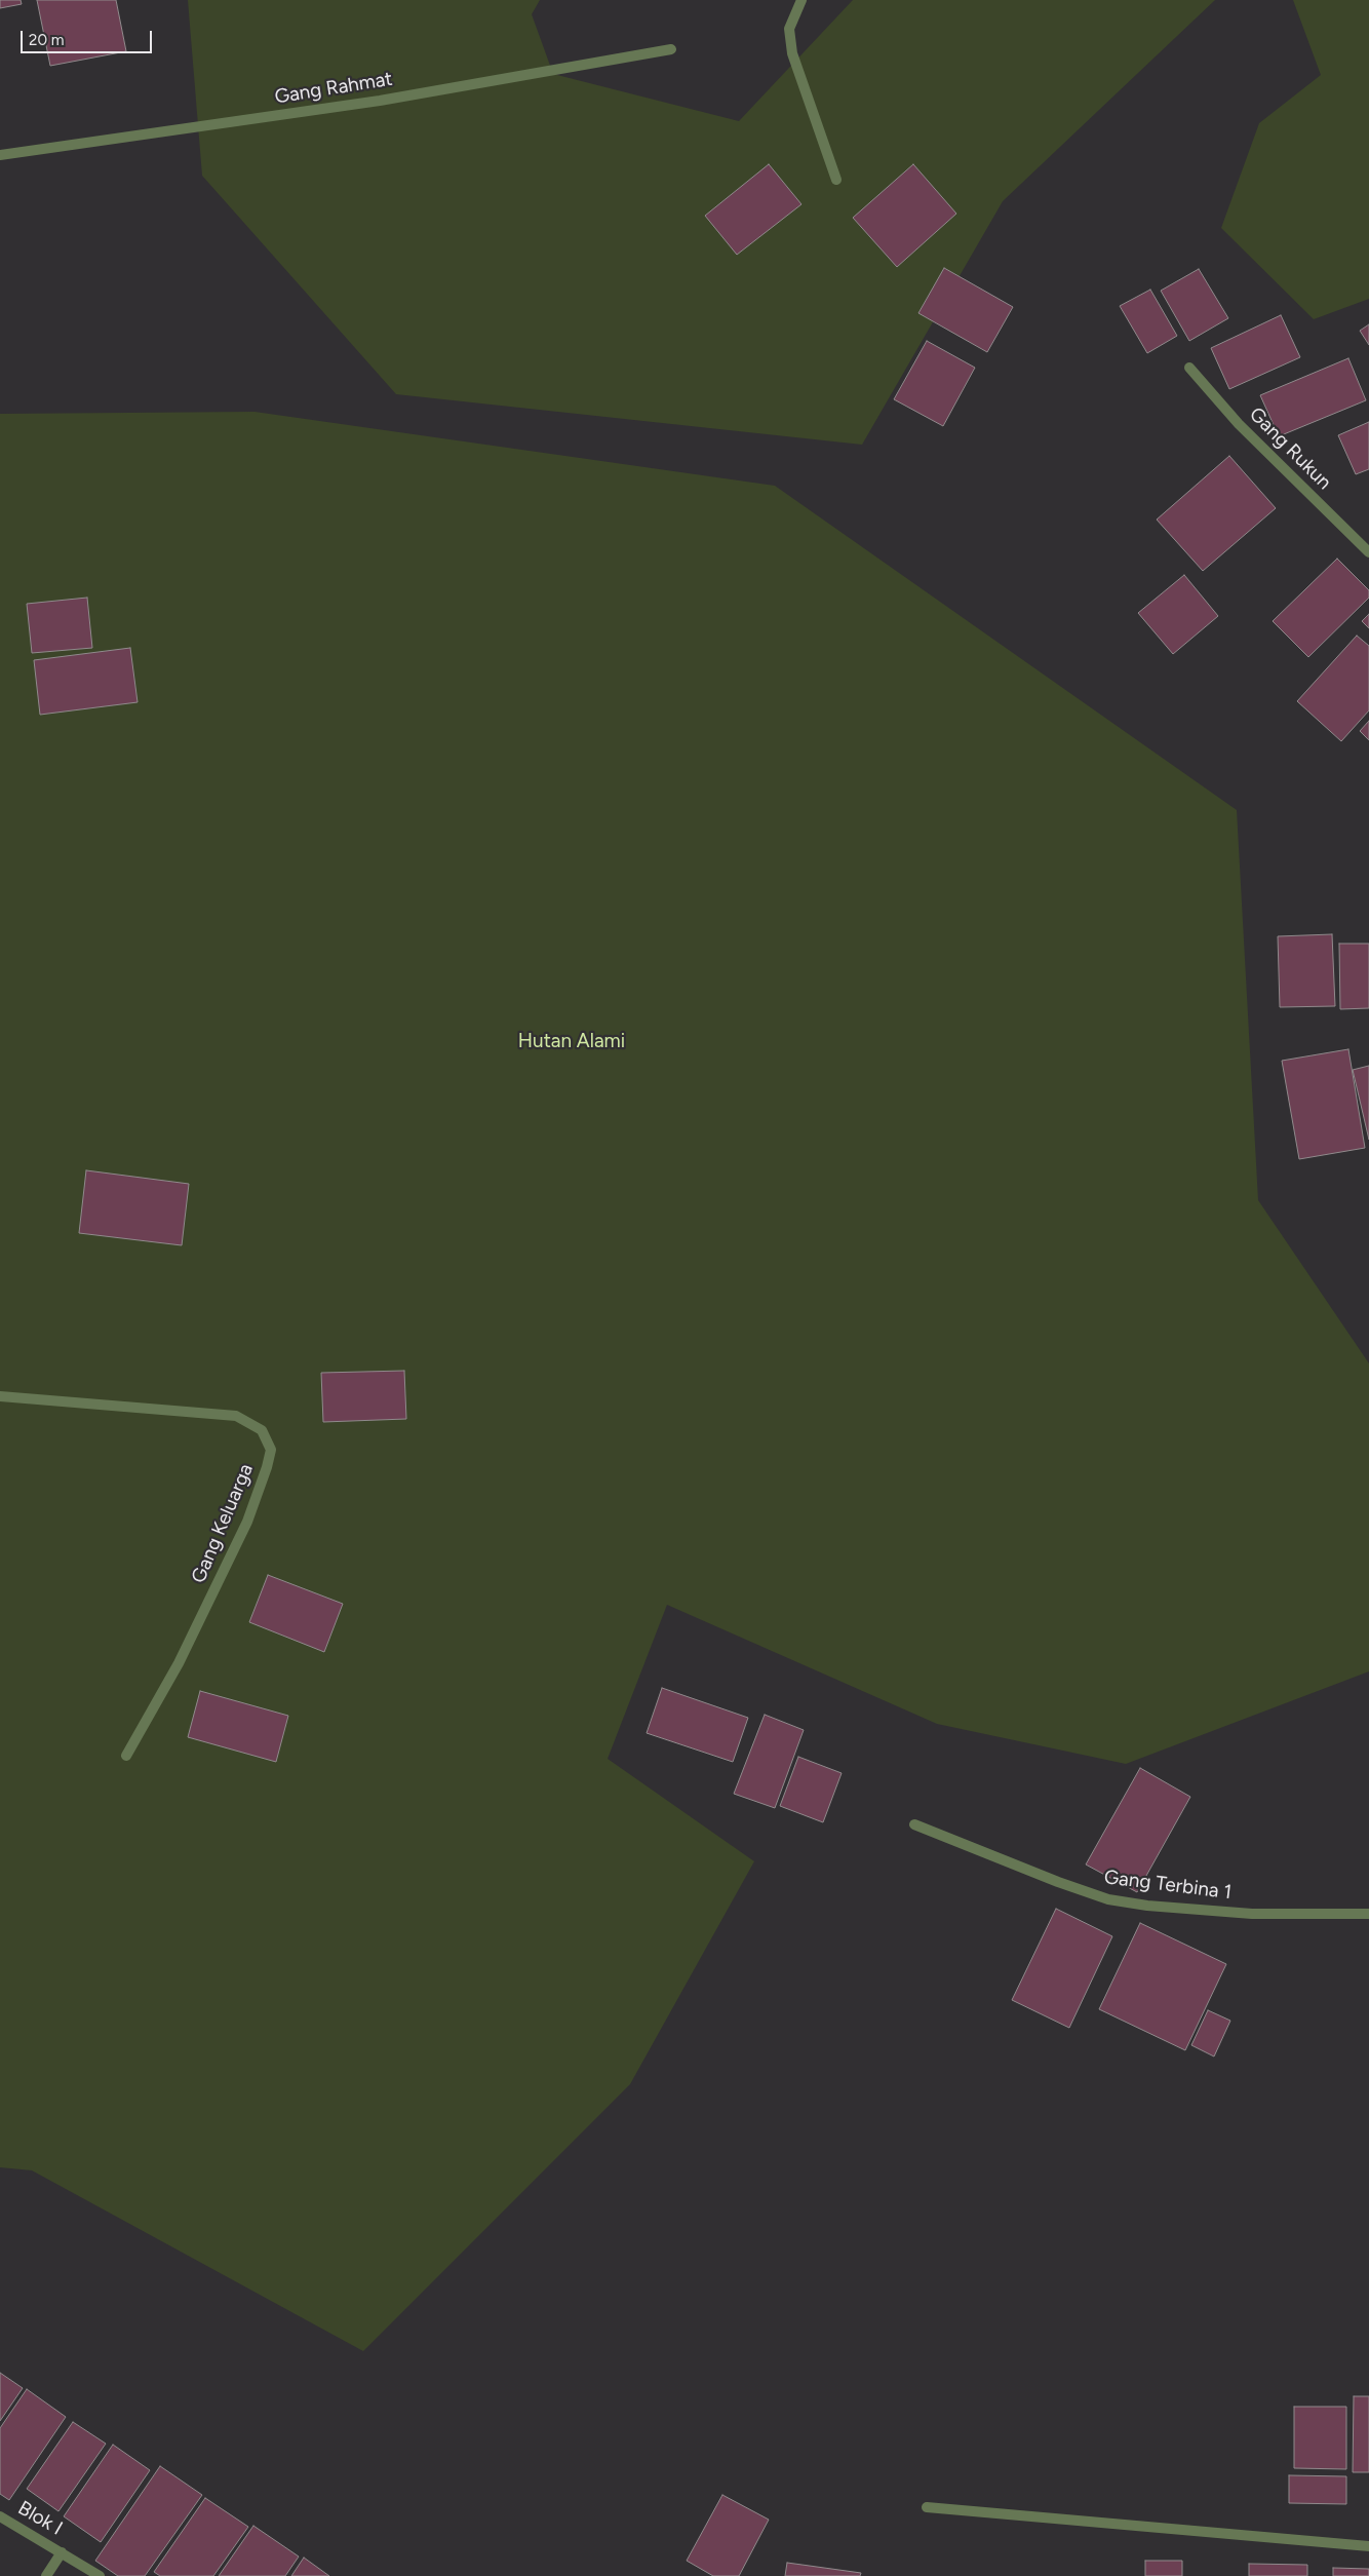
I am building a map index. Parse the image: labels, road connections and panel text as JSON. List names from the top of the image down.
{
  "streets": {
    "street": [
      "Gang Rahmat",
      "Gang Rukun",
      "Gang Keluarga",
      "Gang Terbina 1",
      "Blok I"
    ]
  },
  "parks": ["Hutan Alami"],
  "scale_bar": "20 m"
}
